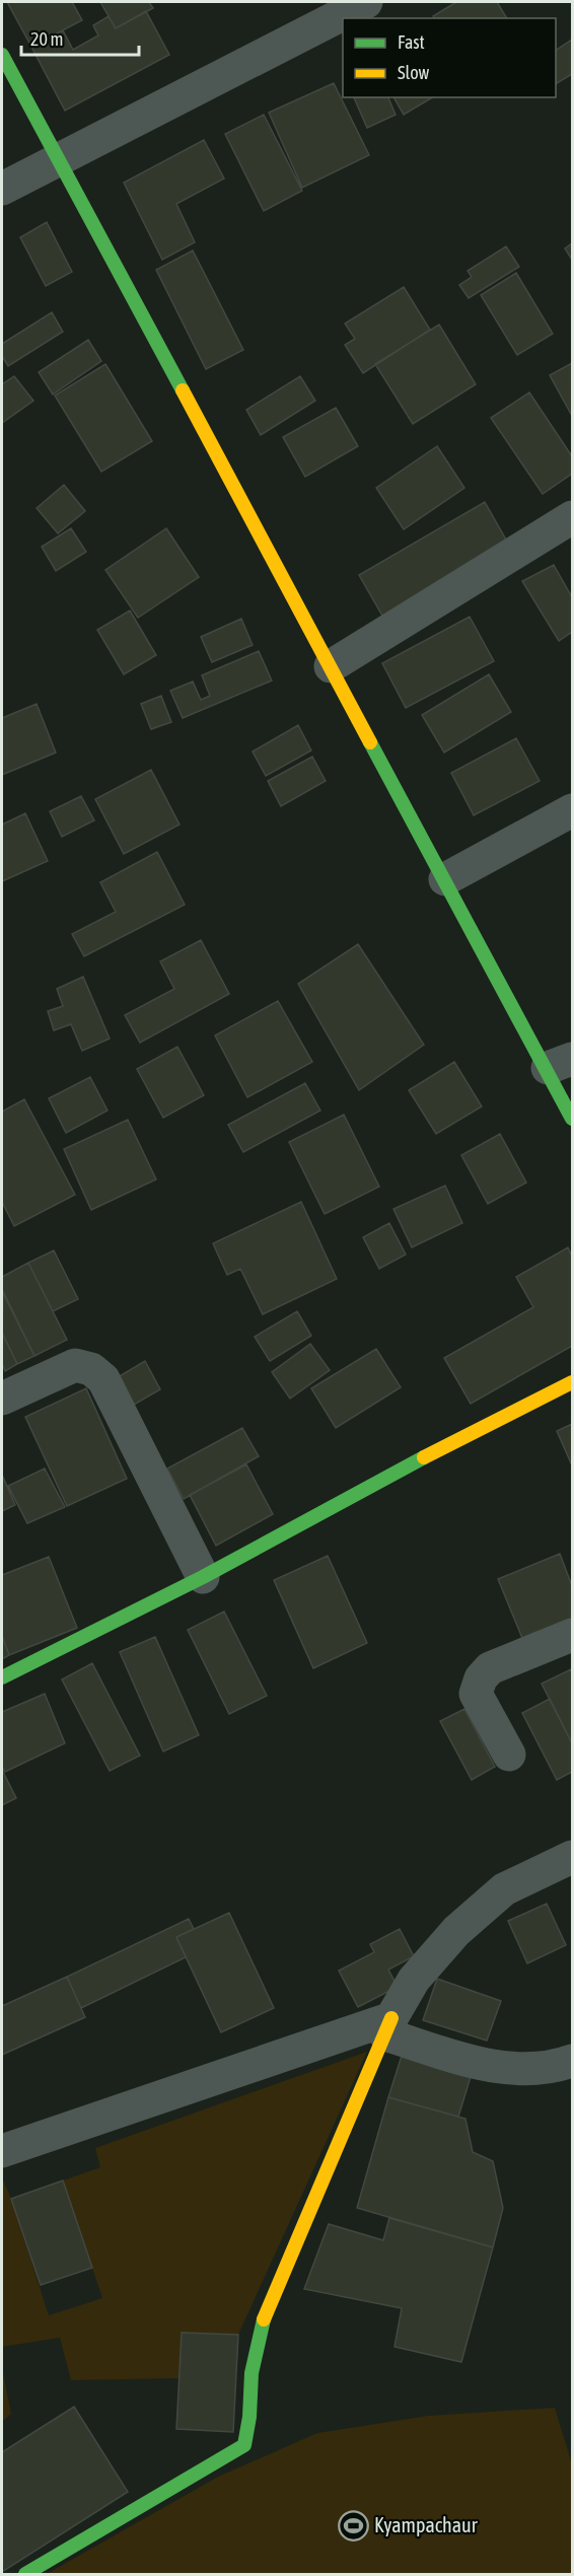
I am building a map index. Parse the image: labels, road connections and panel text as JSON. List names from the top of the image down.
{
  "places": {
    "sports": ["Kyampachaur"]
  },
  "legend": ["Fast", "Slow"],
  "scale_bar": "20 m"
}
